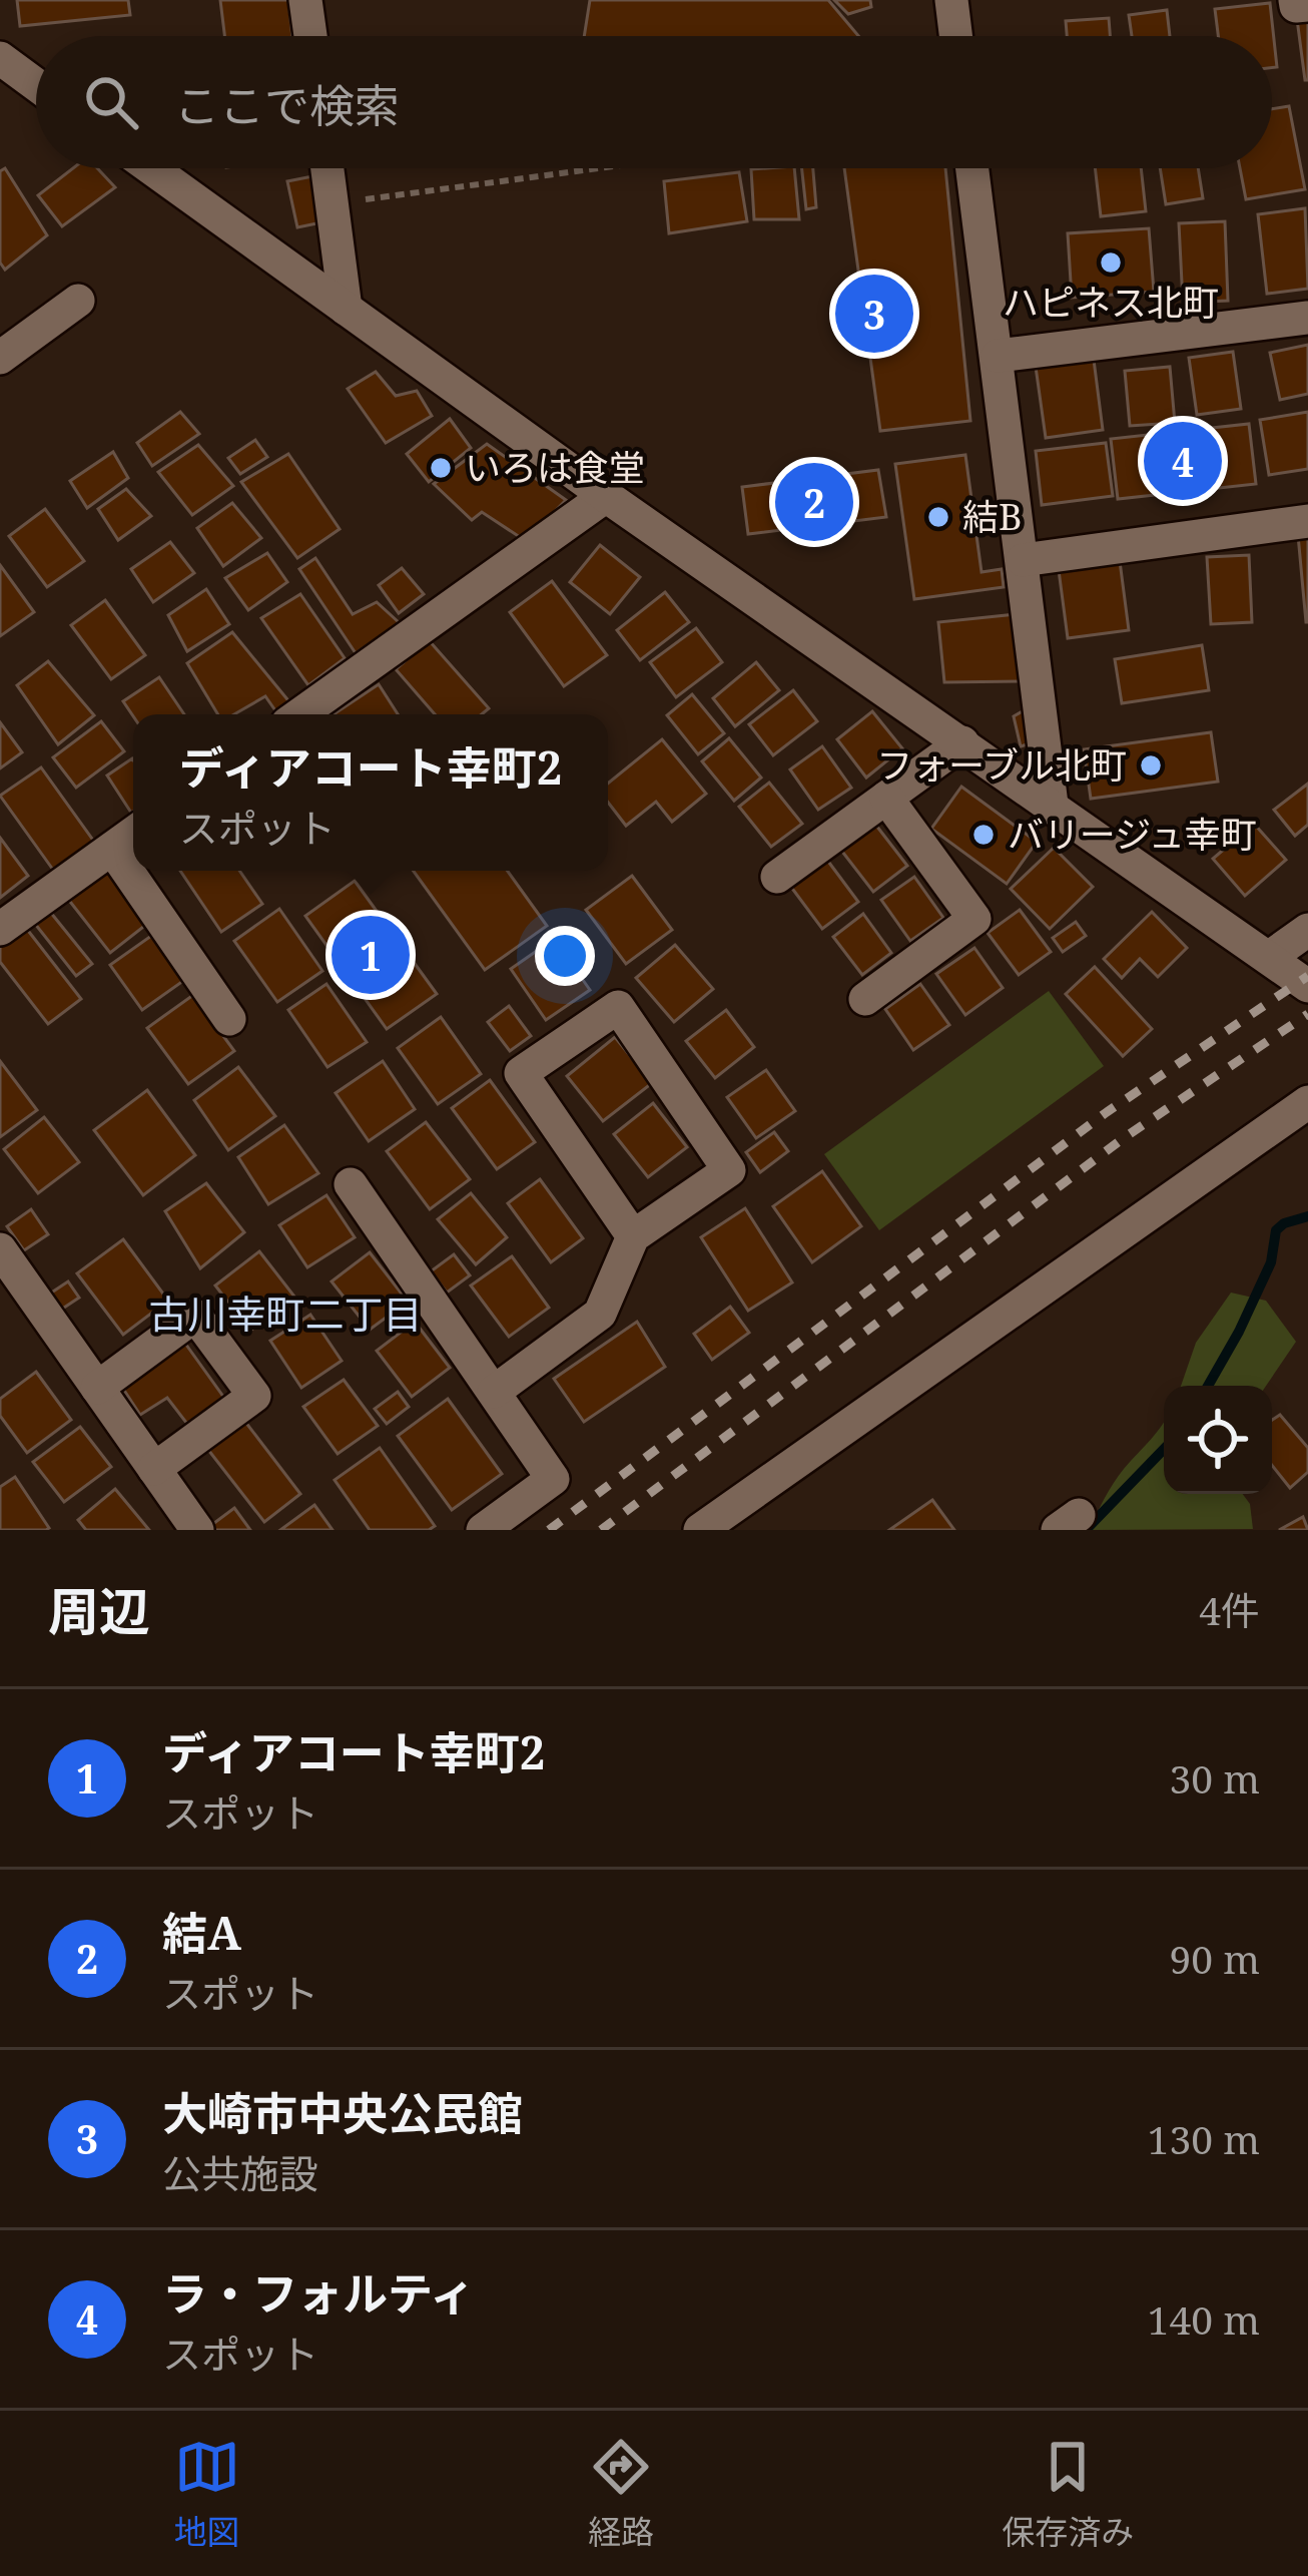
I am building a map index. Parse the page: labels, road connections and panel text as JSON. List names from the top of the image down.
{
  "districts": ["古川幸町二丁目"],
  "places": [
    "ハピネス北町",
    "いろは食堂",
    "結B",
    "フォーブル北町",
    "バリージュ幸町"
  ],
  "page": {
    "search": "ここで検索",
    "pins": [
      "3",
      "4",
      "2",
      "1"
    ],
    "popup": ["ディアコート幸町2", "スポット"],
    "heading": ["周辺", "4件"],
    "list": [
      {
        "mark": "1",
        "name": "ディアコート幸町2",
        "note": "スポット",
        "value": "30 m"
      },
      {
        "mark": "2",
        "name": "結A",
        "note": "スポット",
        "value": "90 m"
      },
      {
        "mark": "3",
        "name": "大崎市中央公民館",
        "note": "公共施設",
        "value": "130 m"
      },
      {
        "mark": "4",
        "name": "ラ・フォルティ",
        "note": "スポット",
        "value": "140 m"
      }
    ],
    "nav": ["地図", "経路", "保存済み"]
  }
}
